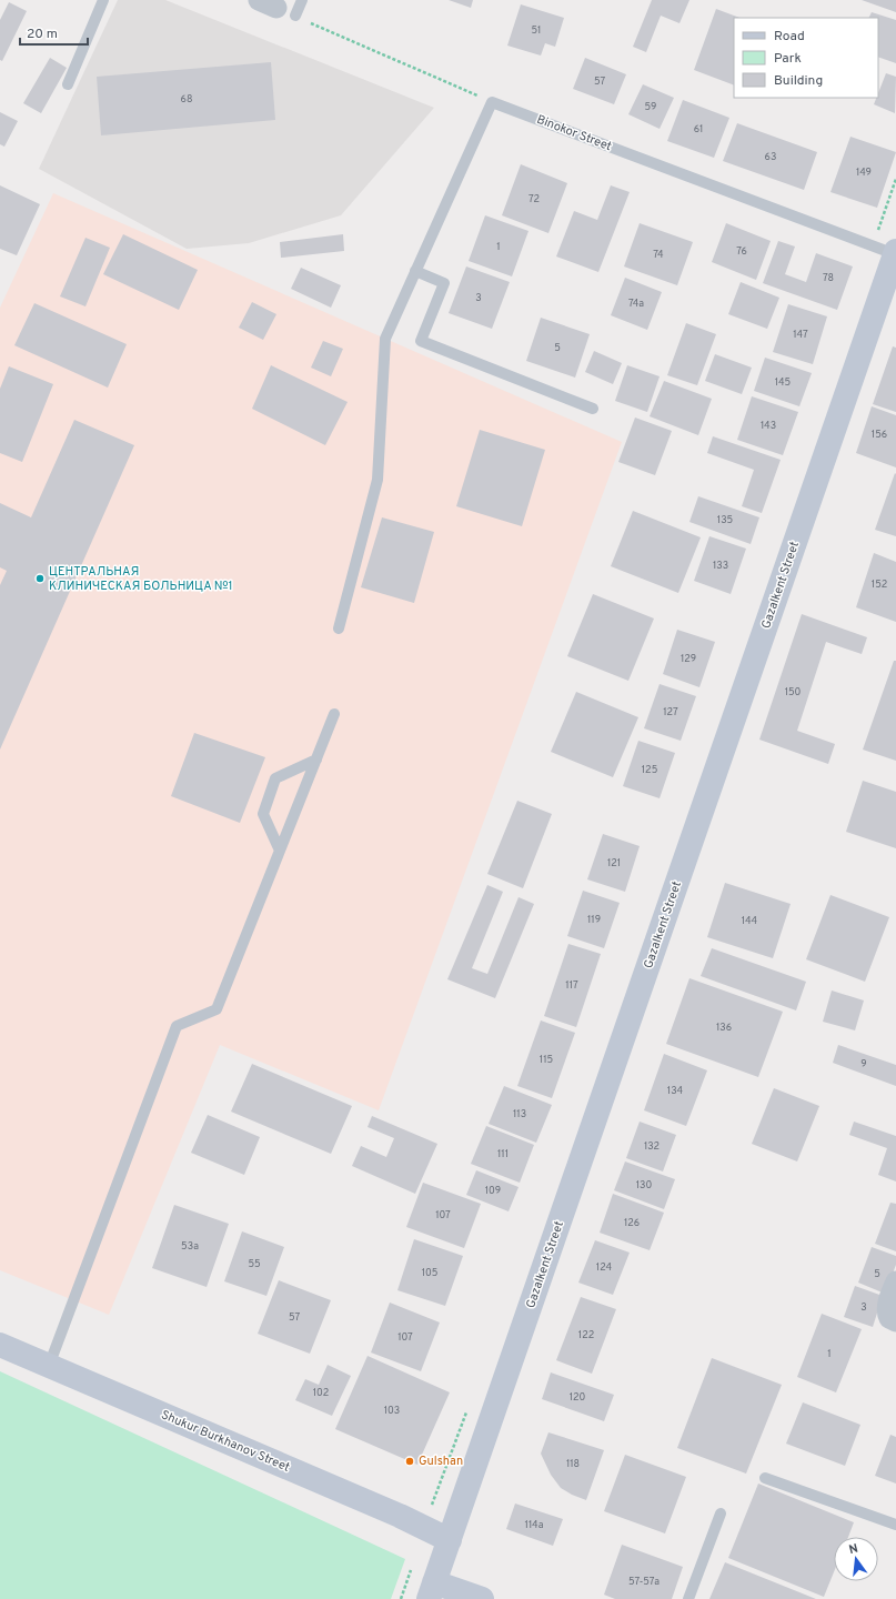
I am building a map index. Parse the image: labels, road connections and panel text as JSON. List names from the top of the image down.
{
  "streets": {
    "street": ["Gazalkent Street", "Shukur Burkhanov Street"],
    "lane": ["Binokor Street"]
  },
  "crossings": [
    ["Binokor Street", "Gazalkent Street"],
    ["Gazalkent Street", "Shukur Burkhanov Street"]
  ],
  "places": ["ЦЕНТРАЛЬНАЯ КЛИНИЧЕСКАЯ БОЛЬНИЦА №1", "Gulshan"],
  "house_numbers": [
    "51",
    "57",
    "68",
    "59",
    "61",
    "63",
    "149",
    "72",
    "1",
    "76",
    "74",
    "78",
    "3",
    "74а",
    "147",
    "5",
    "145",
    "143",
    "156",
    "135",
    "133",
    "152",
    "129",
    "150",
    "127",
    "125",
    "121",
    "119",
    "144",
    "117",
    "136",
    "115",
    "9",
    "134",
    "113",
    "132",
    "111",
    "130",
    "109",
    "107",
    "126",
    "53а",
    "55",
    "124",
    "105",
    "5",
    "3",
    "57",
    "122",
    "107",
    "1",
    "102",
    "120",
    "103",
    "118",
    "114а",
    "57-57а"
  ],
  "legend": ["Road", "Park", "Building"],
  "scale_bar": "20 m",
  "north": "top"
}
